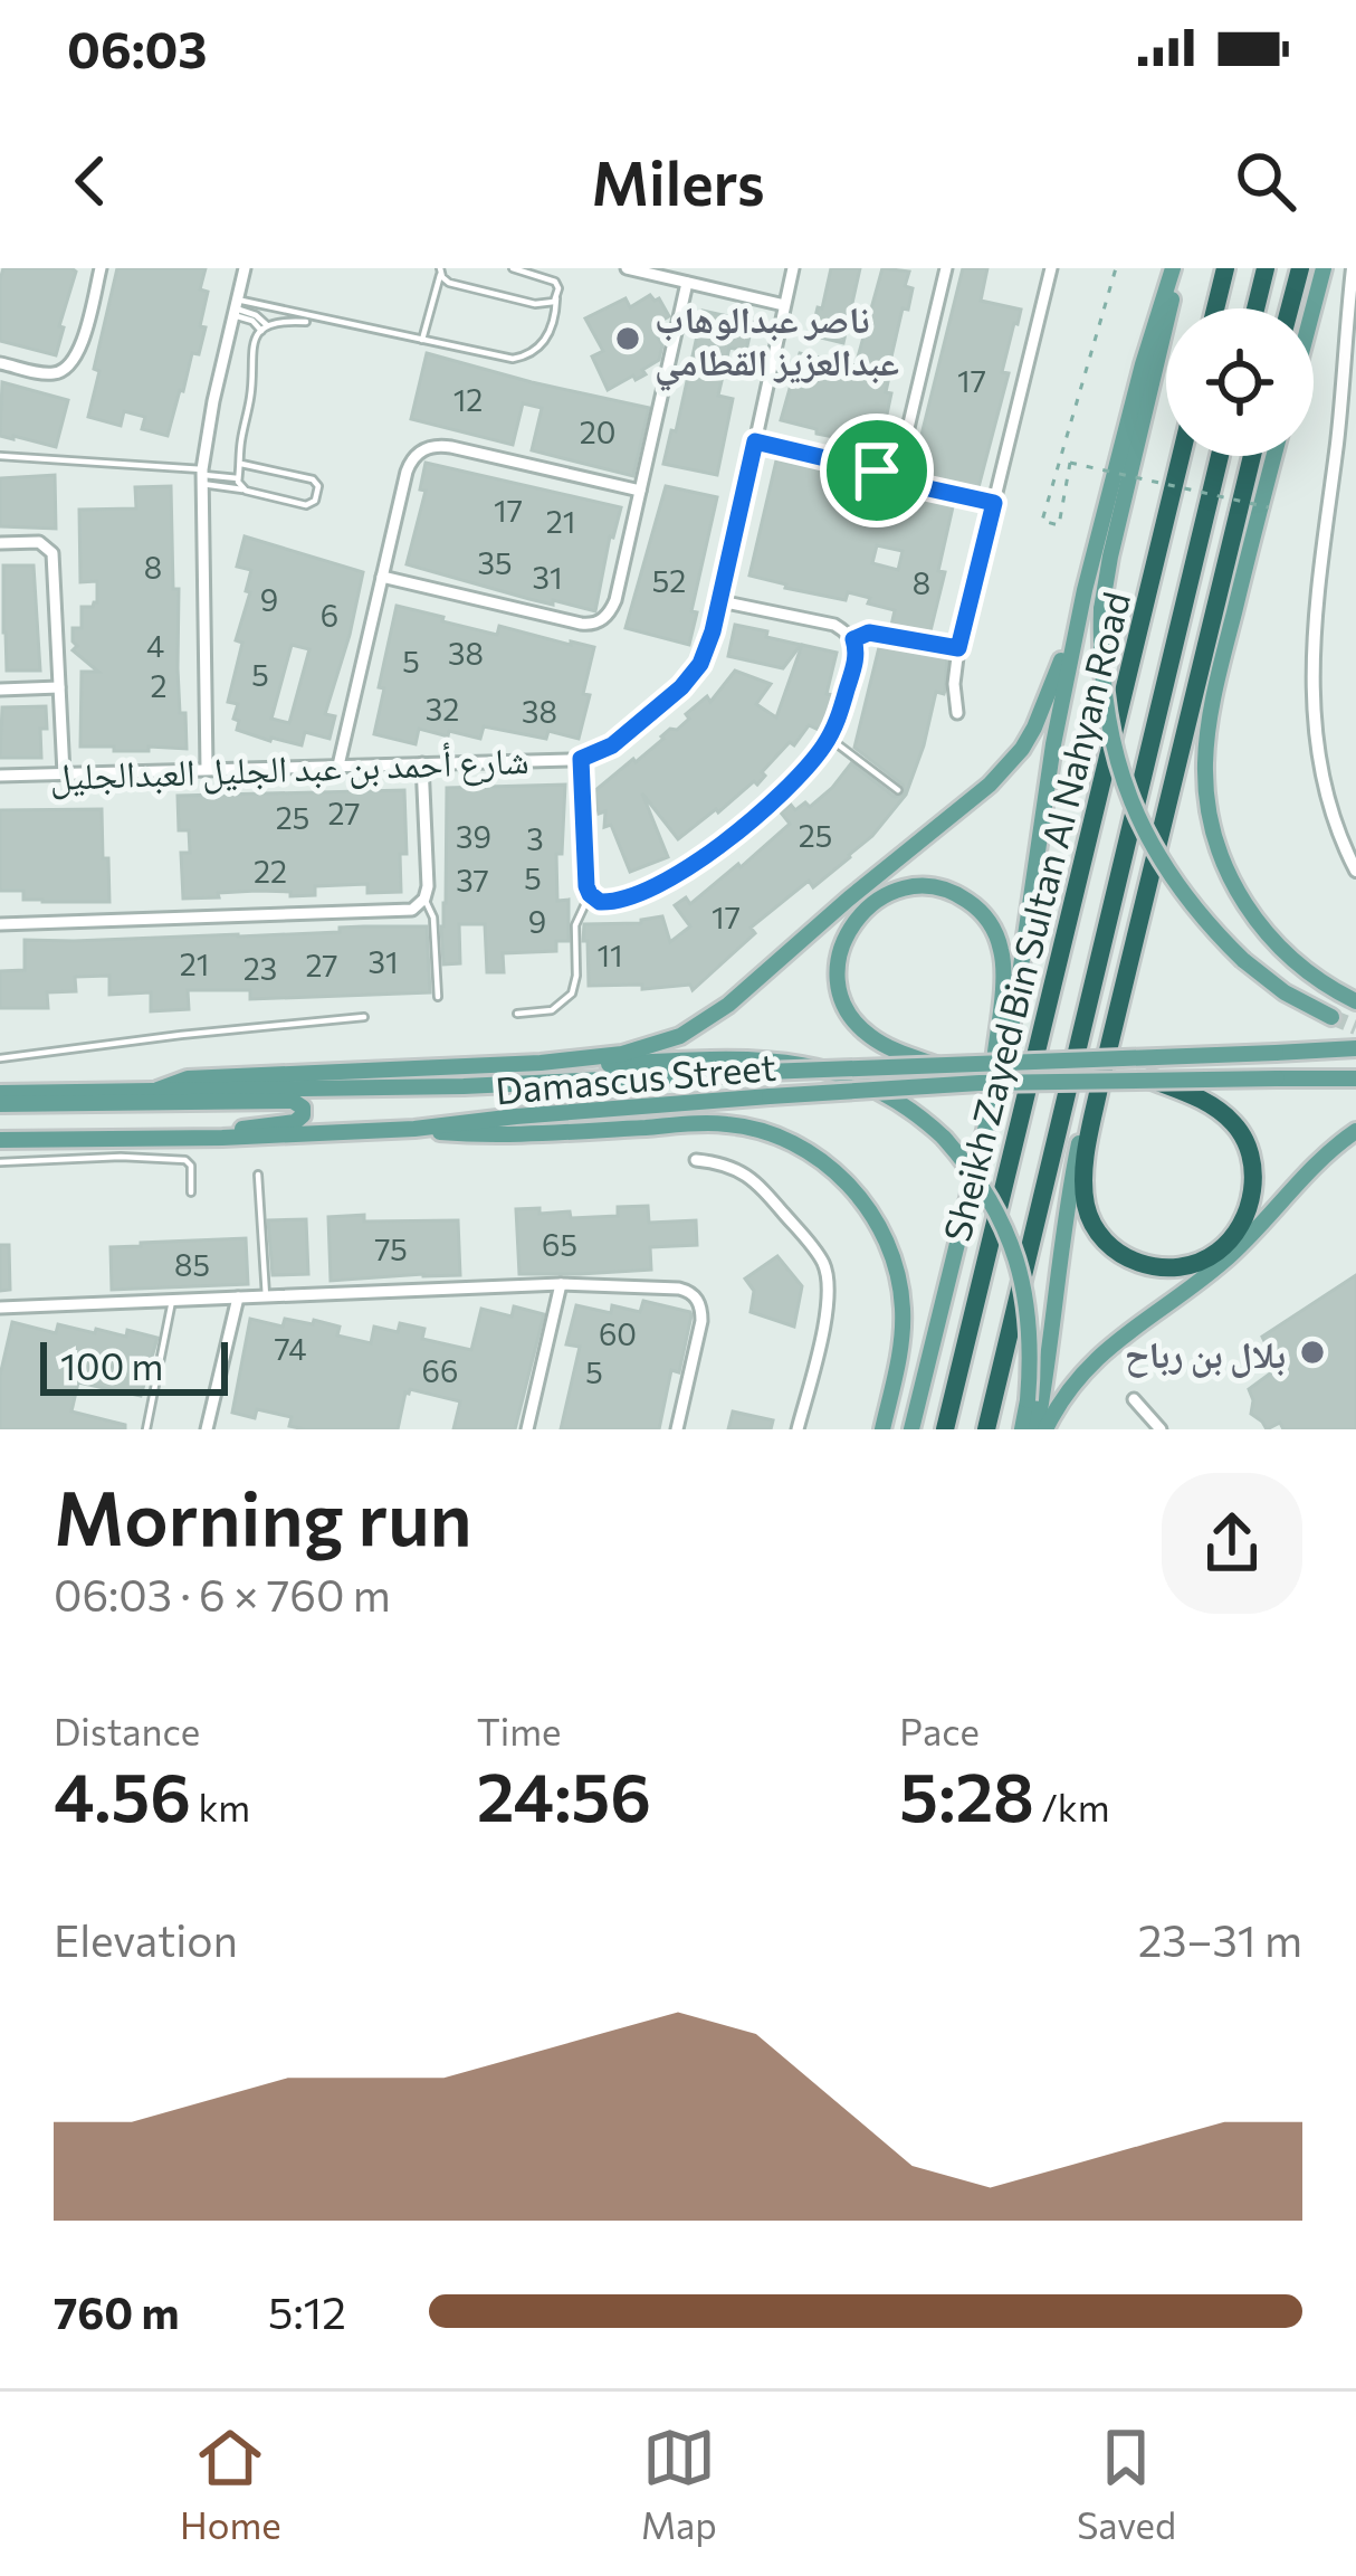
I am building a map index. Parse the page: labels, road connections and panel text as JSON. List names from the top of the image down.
{
  "streets": {
    "highway": ["Sheikh Zayed Bin Sultan Al Nahyan Road"],
    "main road": ["Damascus Street"],
    "street": ["شارع أحمد بن عبد الجليل العبدالجليل"]
  },
  "places": ["ناصر عبدالوهاب عبدالعزيز القطامي", "بلال بن رباح"],
  "house_numbers": [
    "17",
    "12",
    "20",
    "17",
    "21",
    "35",
    "8",
    "31",
    "52",
    "8",
    "9",
    "6",
    "4",
    "38",
    "5",
    "5",
    "2",
    "32",
    "38",
    "27",
    "25",
    "25",
    "39",
    "3",
    "22",
    "5",
    "37",
    "17",
    "9",
    "11",
    "31",
    "21",
    "27",
    "23",
    "65",
    "75",
    "85",
    "60",
    "74",
    "66",
    "5"
  ],
  "scale_bar": "100 m",
  "page": {
    "status": "06:03",
    "header": "Milers",
    "scale": "100 m",
    "heading": ["Morning run", "06:03 · 6 × 760 m"],
    "stats": [
      ["Distance", "4.56 km"],
      ["Time", "24:56"],
      ["Pace", "5:28 /km"]
    ],
    "chart": ["Elevation", "23–31 m"],
    "list": [
      {
        "name": "760 m",
        "note": "5:12"
      }
    ],
    "tabs": ["Home", "Map", "Saved"]
  }
}
